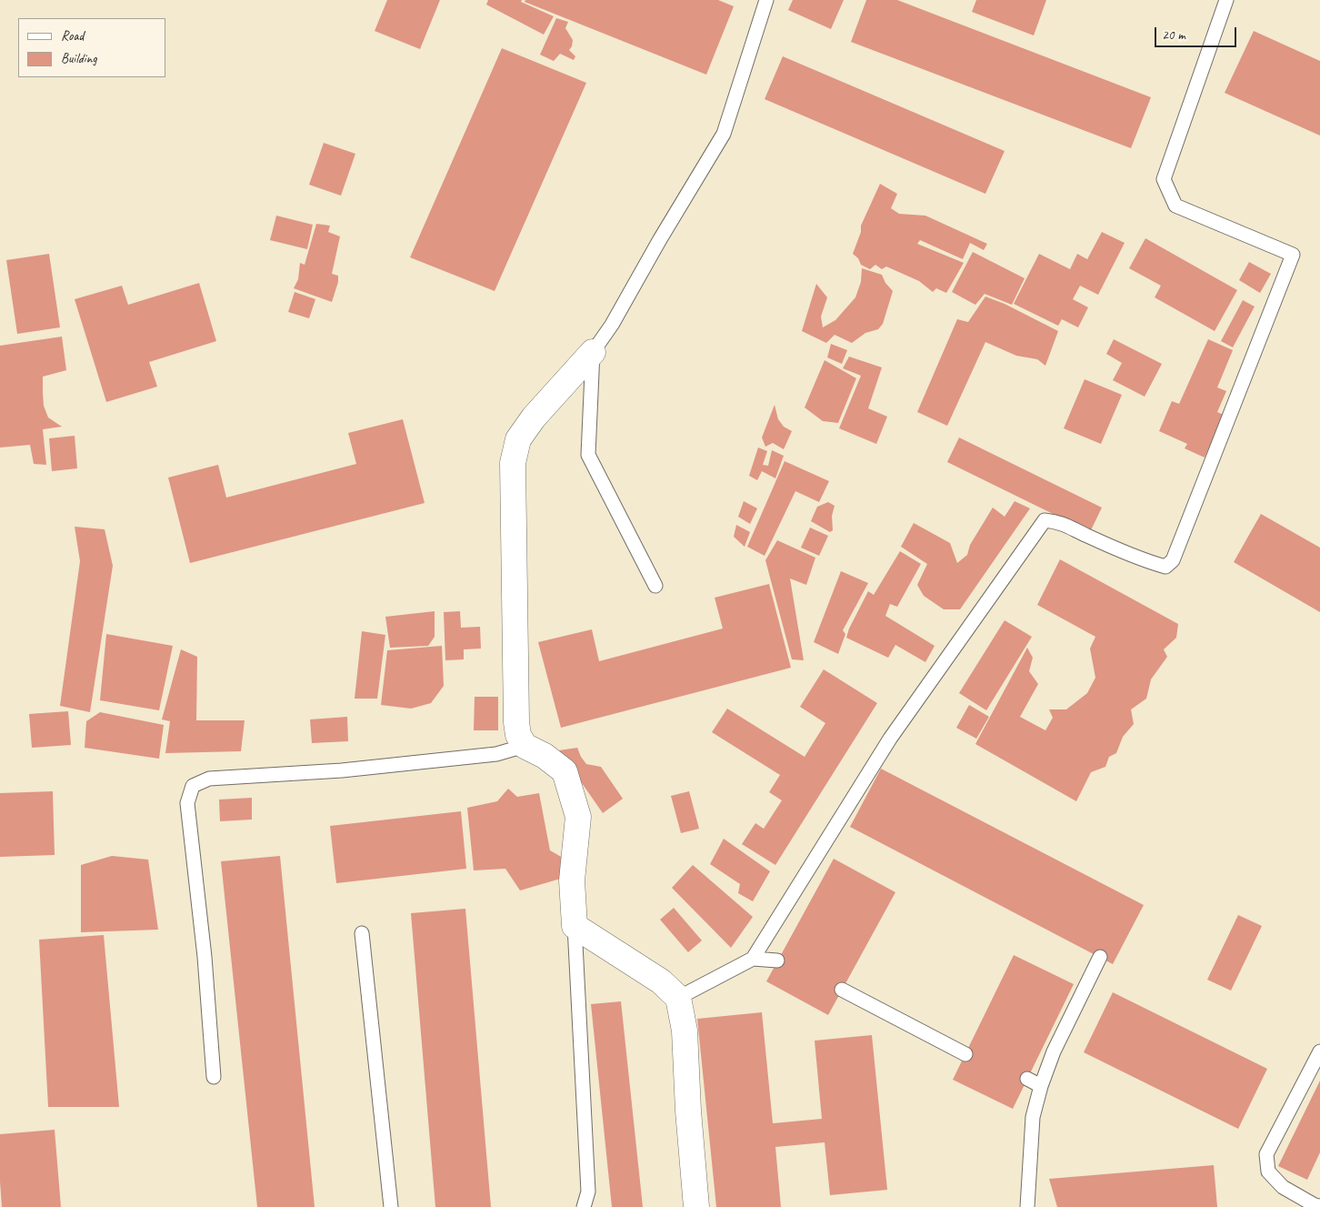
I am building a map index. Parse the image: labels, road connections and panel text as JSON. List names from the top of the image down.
{
  "legend": ["Road", "Building"],
  "scale_bar": "20 m"
}
